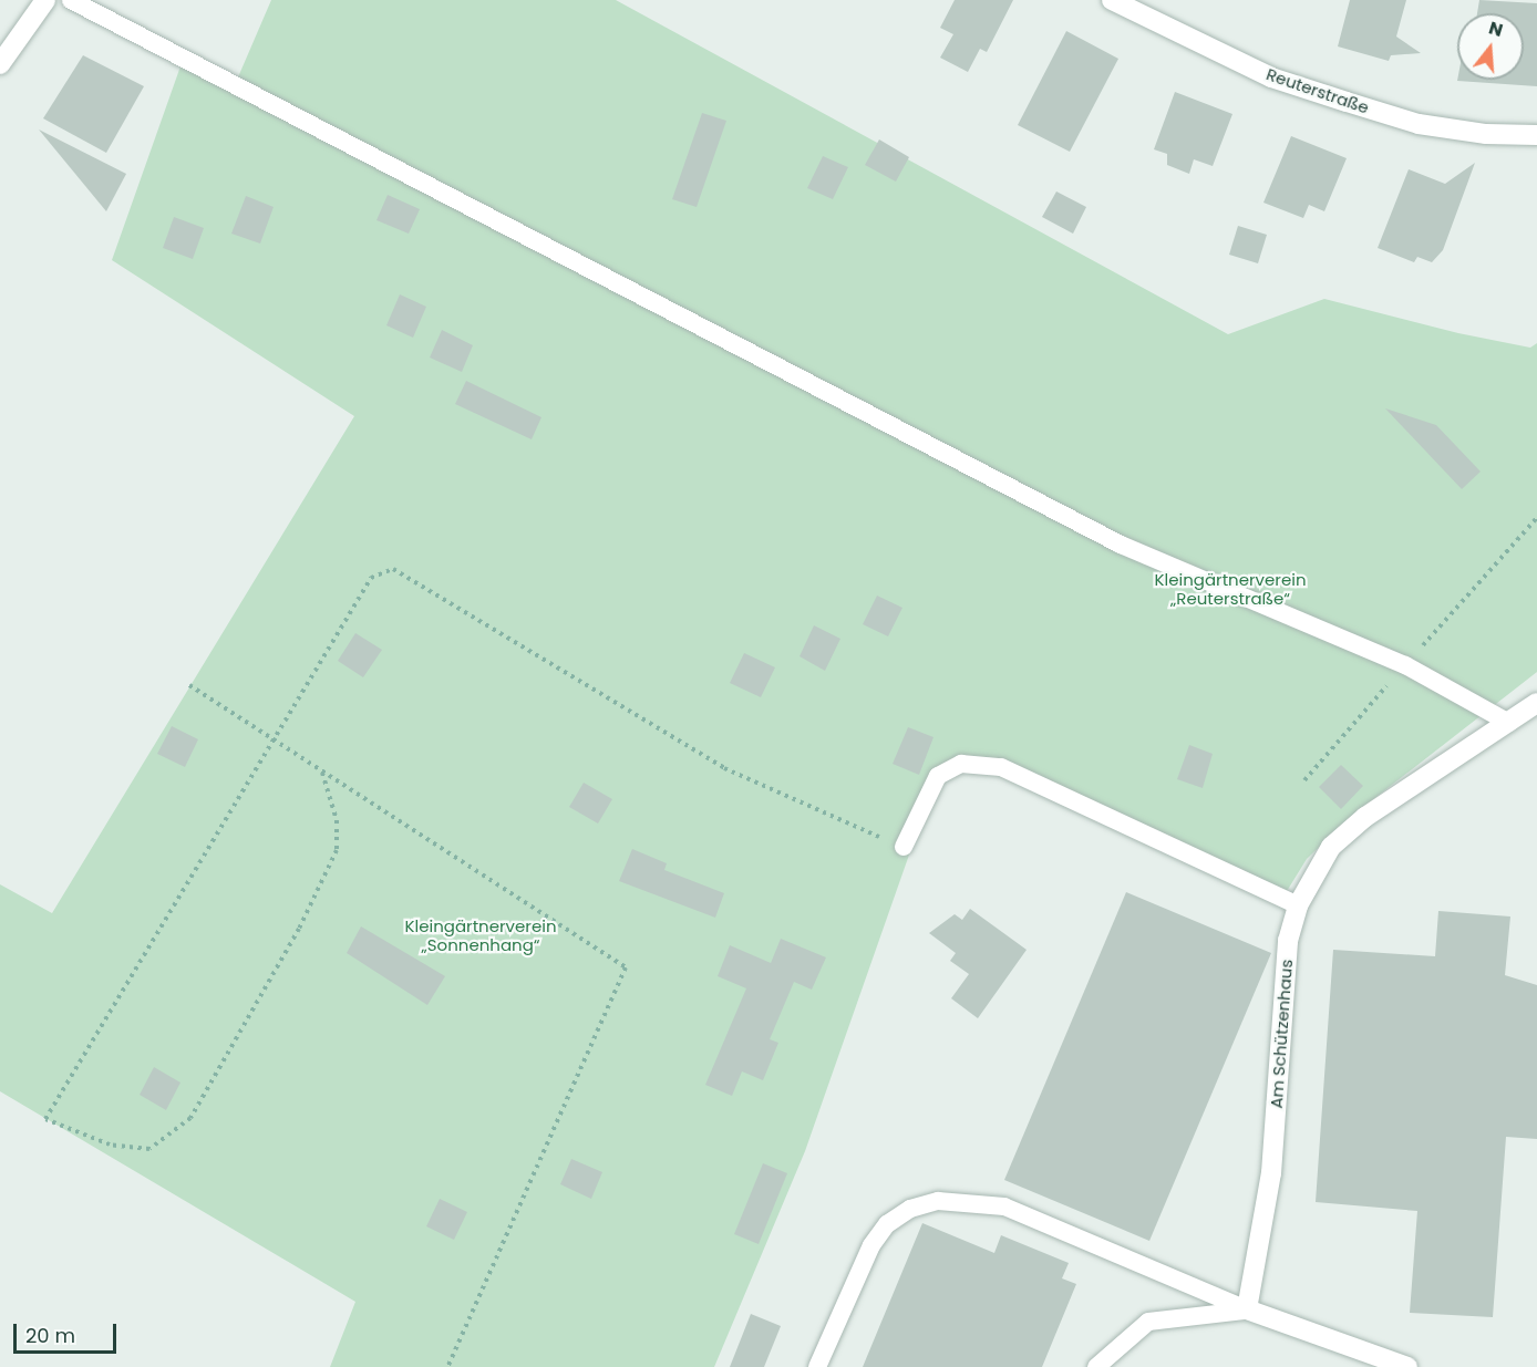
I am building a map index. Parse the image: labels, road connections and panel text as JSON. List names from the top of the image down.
{
  "streets": {
    "street": ["Reuterstraße", "Am Schützenhaus"]
  },
  "parks": ["Kleingärtnerverein „Reuterstraße“", "Kleingärtnerverein „Sonnenhang“"],
  "scale_bar": "20 m",
  "north": "top"
}
